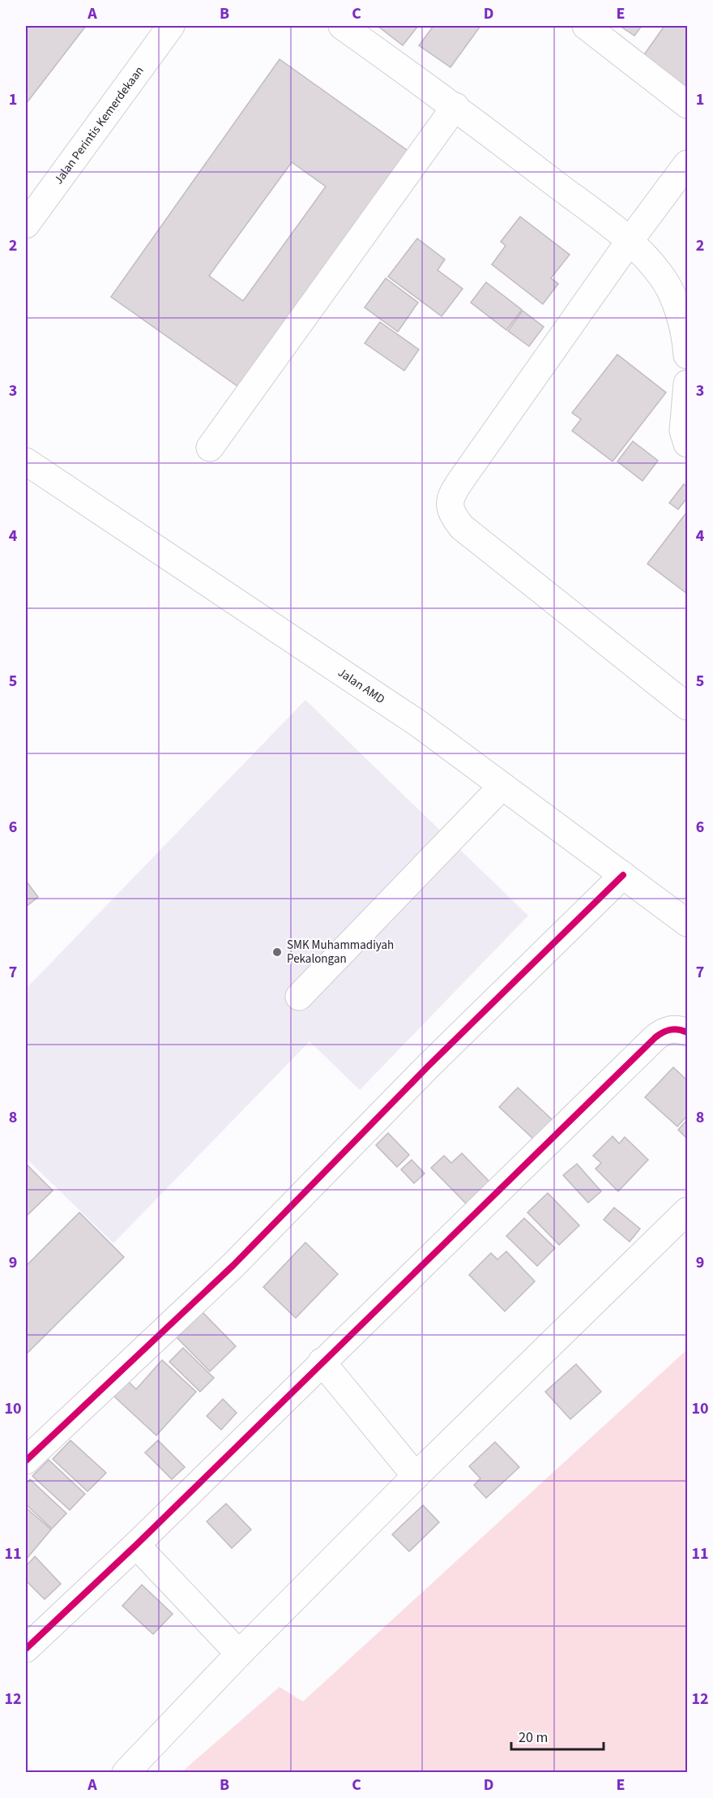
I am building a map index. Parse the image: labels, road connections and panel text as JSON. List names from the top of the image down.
{
  "streets": {
    "street": ["Jalan Perintis Kemerdekaan", "Jalan AMD"]
  },
  "places": ["SMK Muhammadiyah Pekalongan"],
  "scale_bar": "20 m",
  "grid": {
    "columns": [
      "A",
      "B",
      "C",
      "D",
      "E"
    ],
    "rows": [
      "1",
      "2",
      "3",
      "4",
      "5",
      "6",
      "7",
      "8",
      "9",
      "10",
      "11",
      "12"
    ]
  }
}
